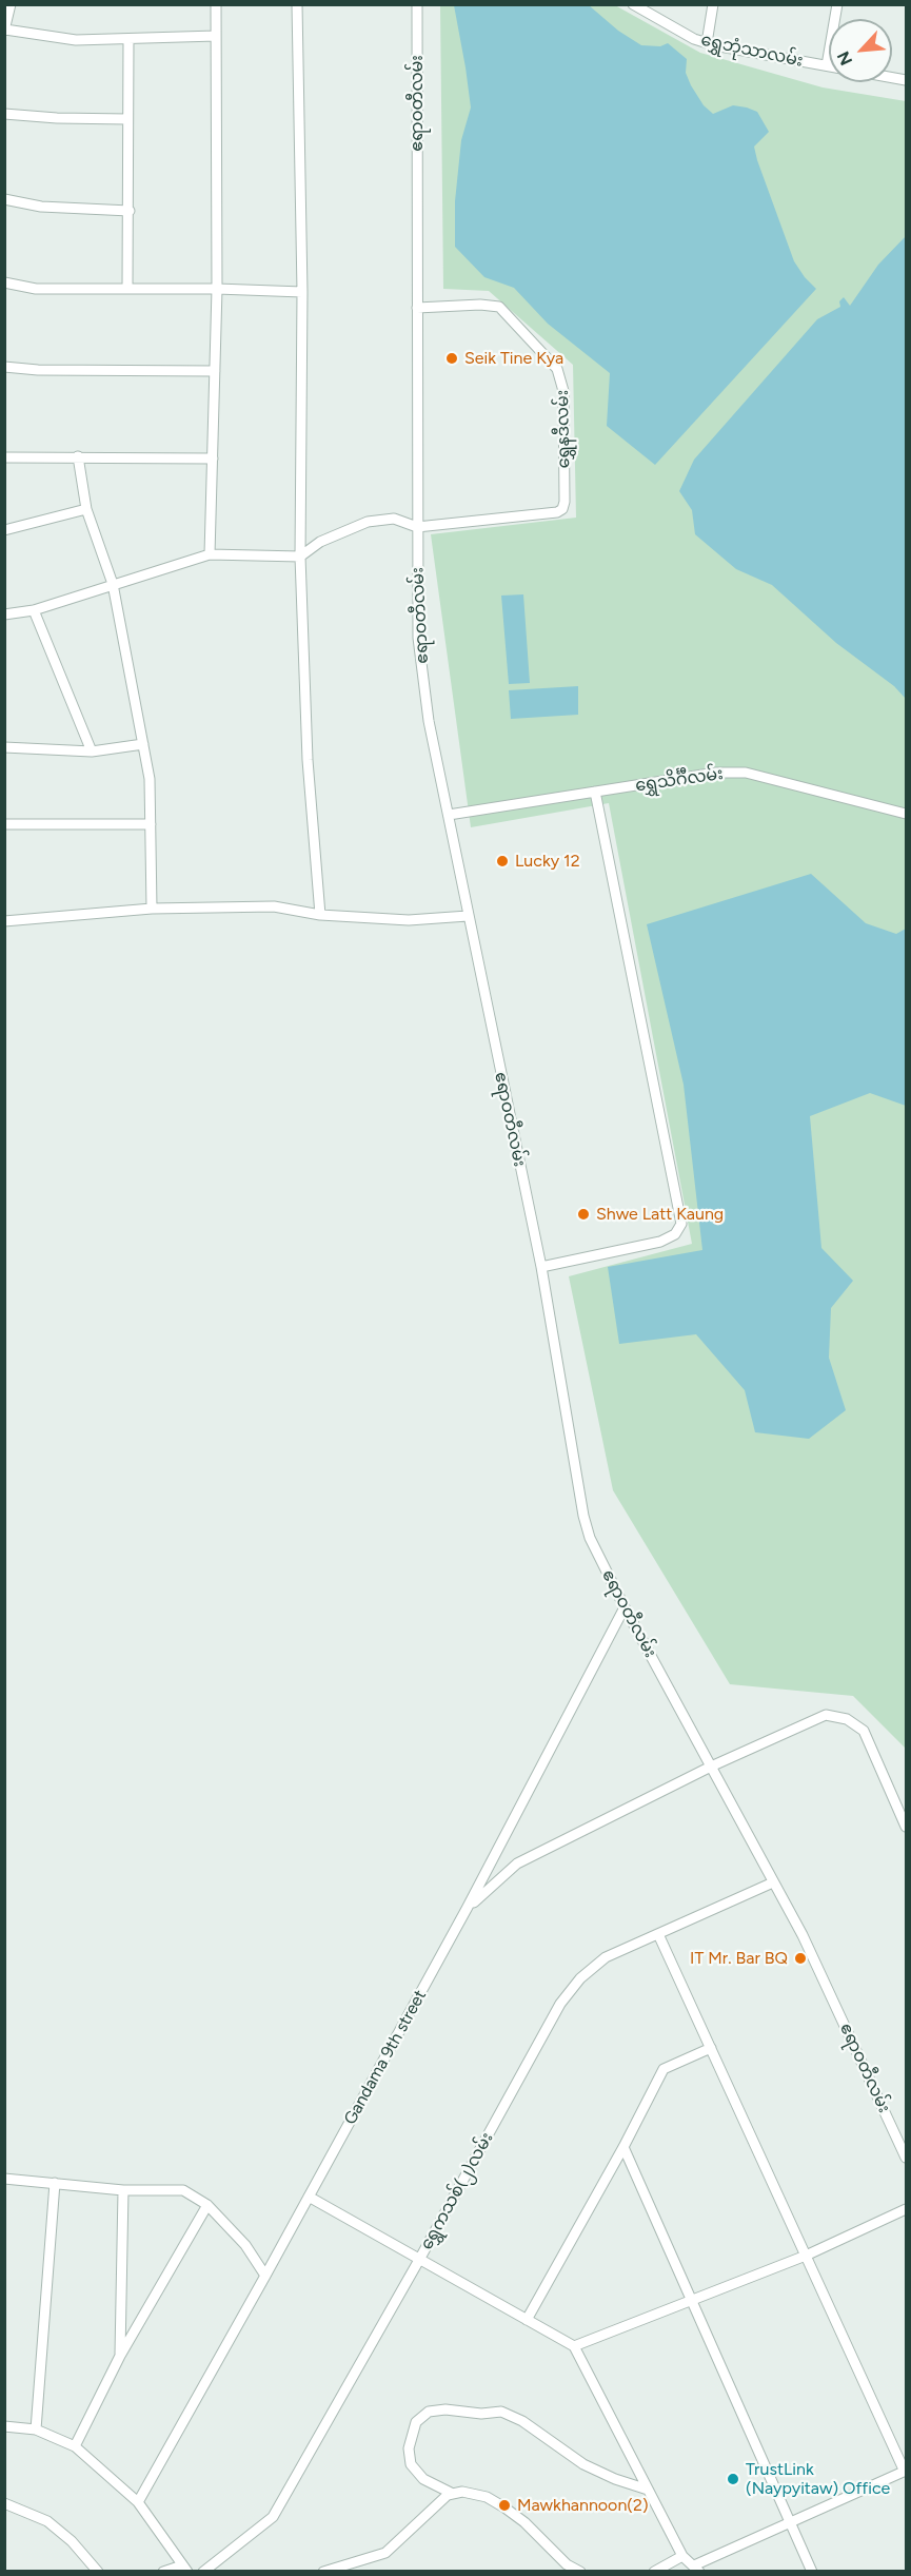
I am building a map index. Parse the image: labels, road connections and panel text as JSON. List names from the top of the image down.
{
  "streets": {
    "street": [
      "ရွှေဘုံသာလမ်း",
      "ဧရာဝတီလမ်း",
      "ရွှေနဒီလမ်း",
      "ရွှေသိင်္ဂီလမ်း",
      "Gandama 9th street",
      "ရွှေကသစ်(၂)လမ်း"
    ]
  },
  "crossings": [
    ["ဧရာဝတီလမ်း", "ရွှေနဒီလမ်း"],
    ["ဧရာဝတီလမ်း", "ရွှေသိင်္ဂီလမ်း"],
    ["ဧရာဝတီလမ်း", "Gandama 9th street"],
    ["ဧရာဝတီလမ်း", "ရွှေကသစ်(၂)လမ်း"]
  ],
  "places": [
    "Seik Tine Kya",
    "Lucky 12",
    "Shwe Latt Kaung",
    "IT Mr. Bar BQ",
    "TrustLink (Naypyitaw) Office",
    "Mawkhannoon(2)"
  ],
  "north": "bottom left"
}
